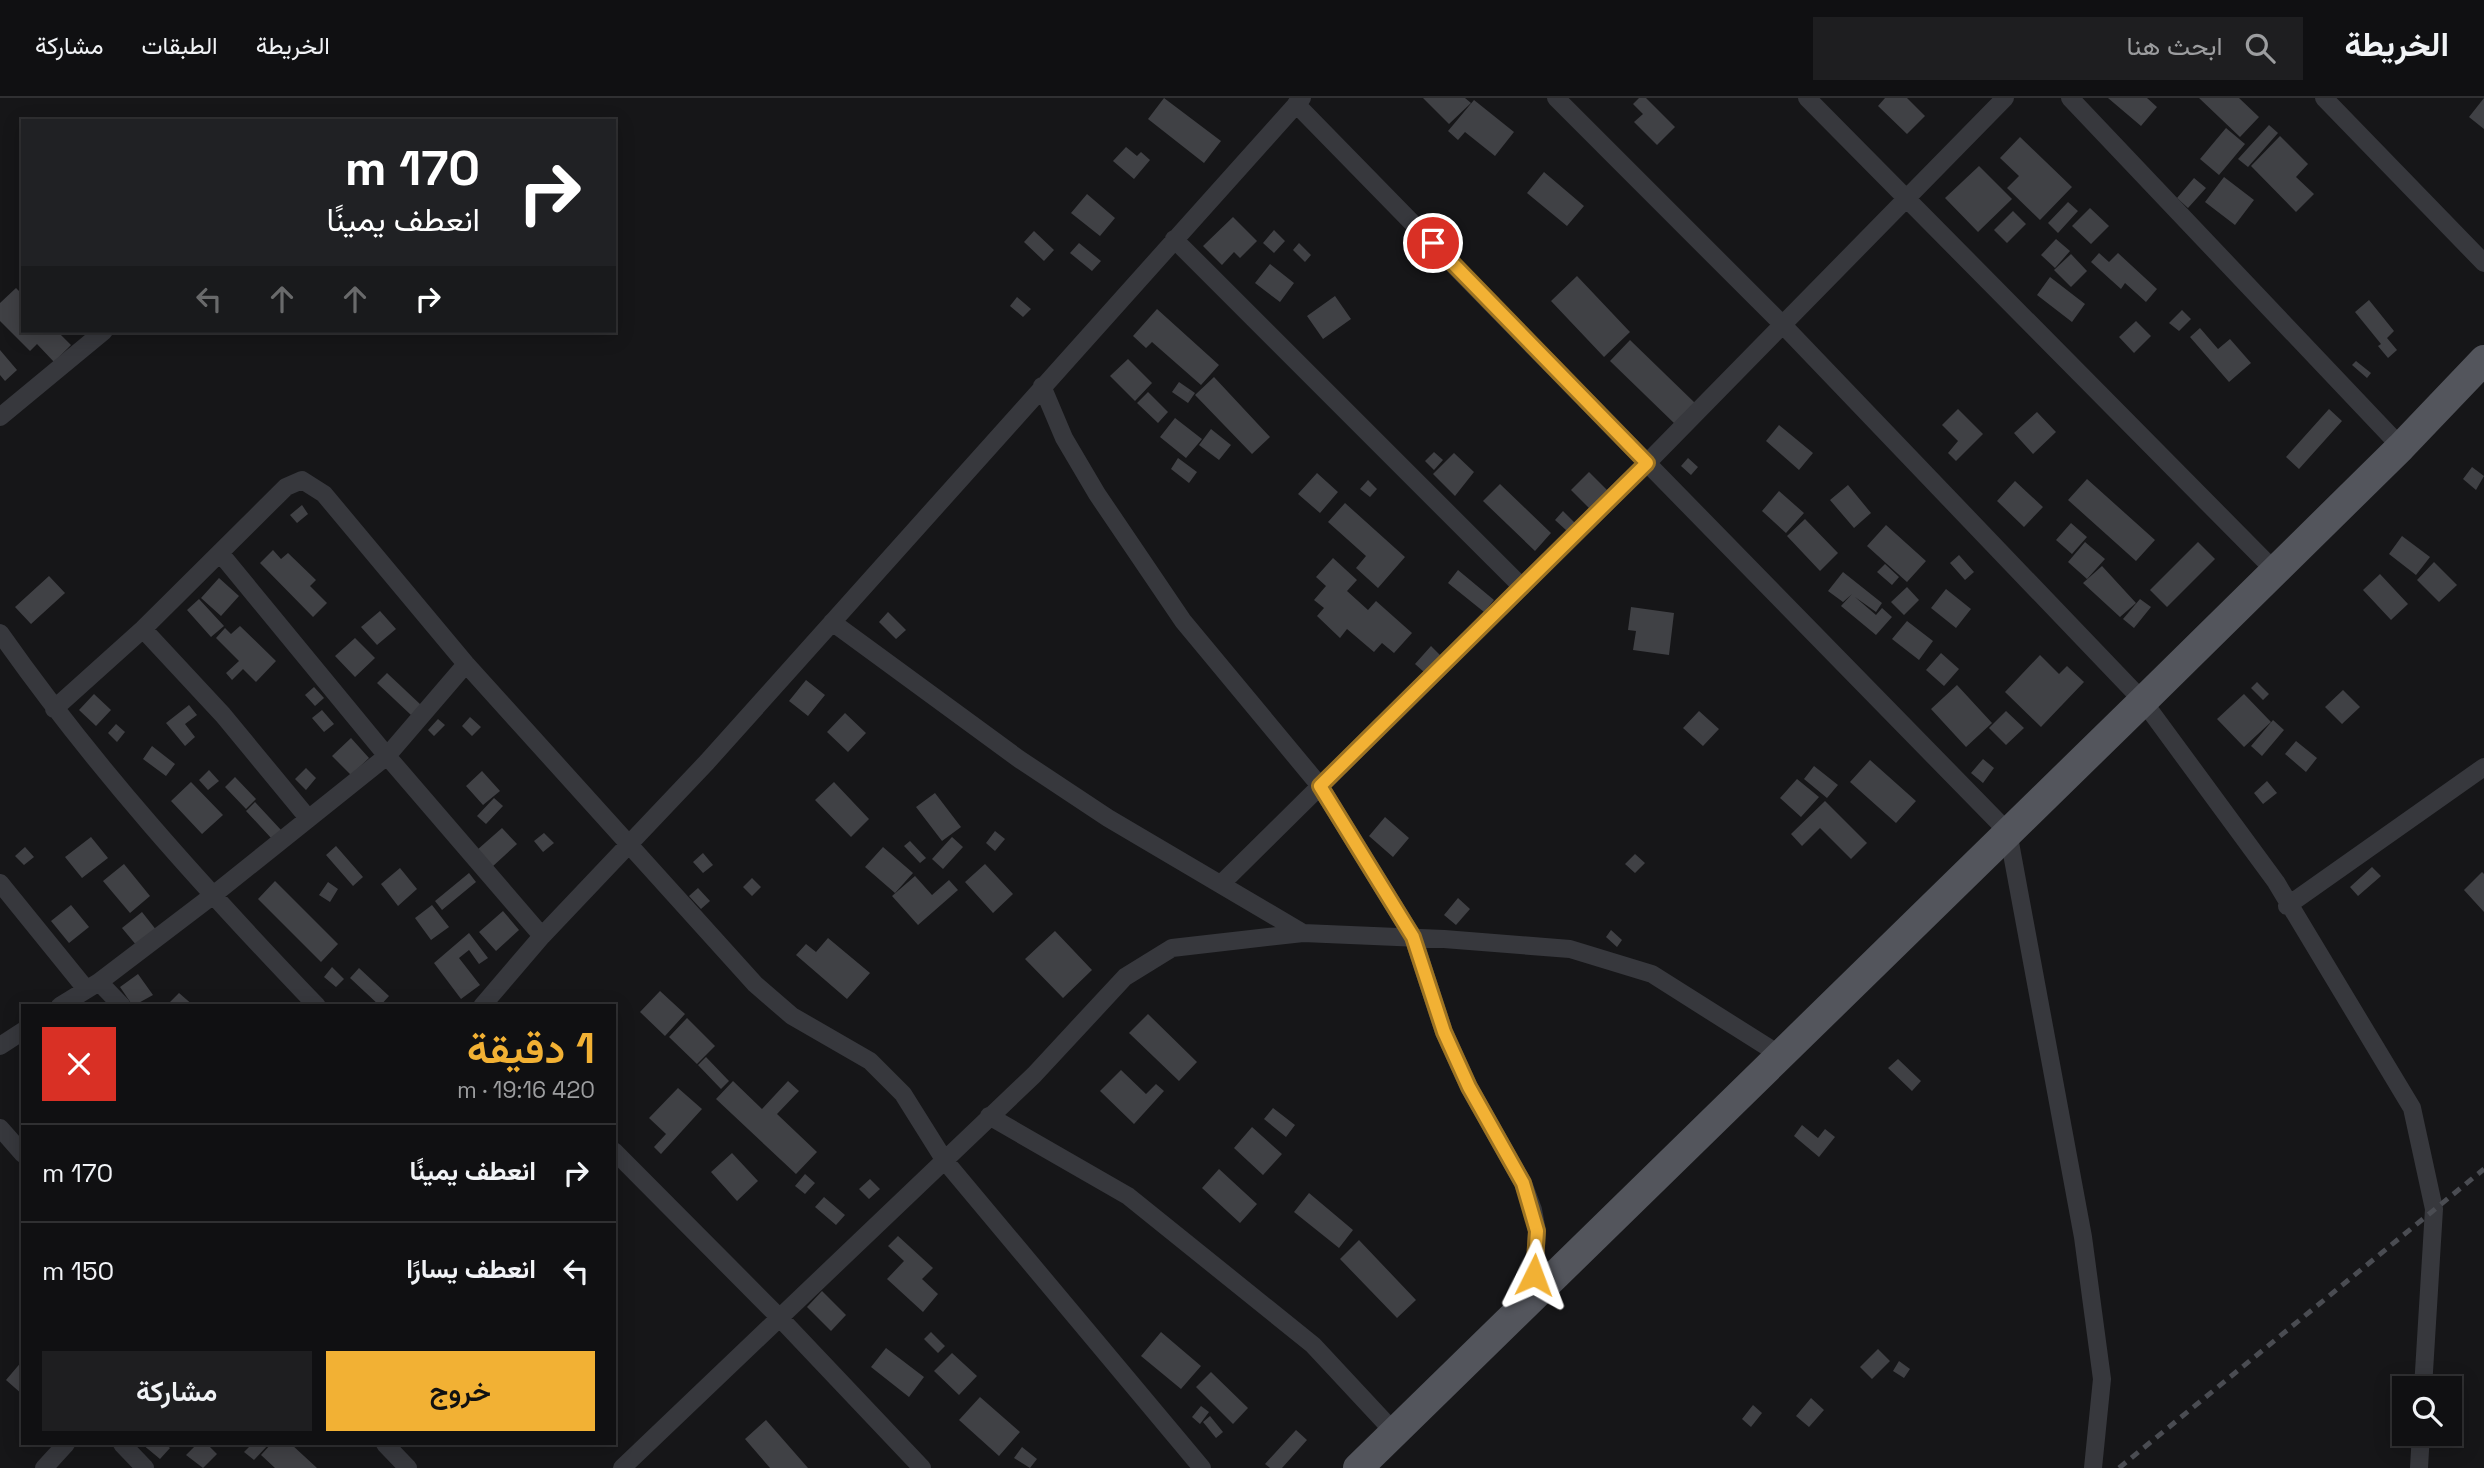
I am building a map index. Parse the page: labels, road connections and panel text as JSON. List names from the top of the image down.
{
  "page": {
    "header": "الخريطة",
    "search": "ابحث هنا",
    "nav": ["الخريطة", "الطبقات", "مشاركة"],
    "turn": ["170 m", "انعطف يمينًا"],
    "heading": ["1 دقيقة", "420 m · 19:16"],
    "list": [
      {
        "name": "انعطف يمينًا",
        "value": "170 m"
      },
      {
        "name": "انعطف يسارًا",
        "value": "150 m"
      }
    ],
    "buttons": ["خروج", "مشاركة"]
  }
}
